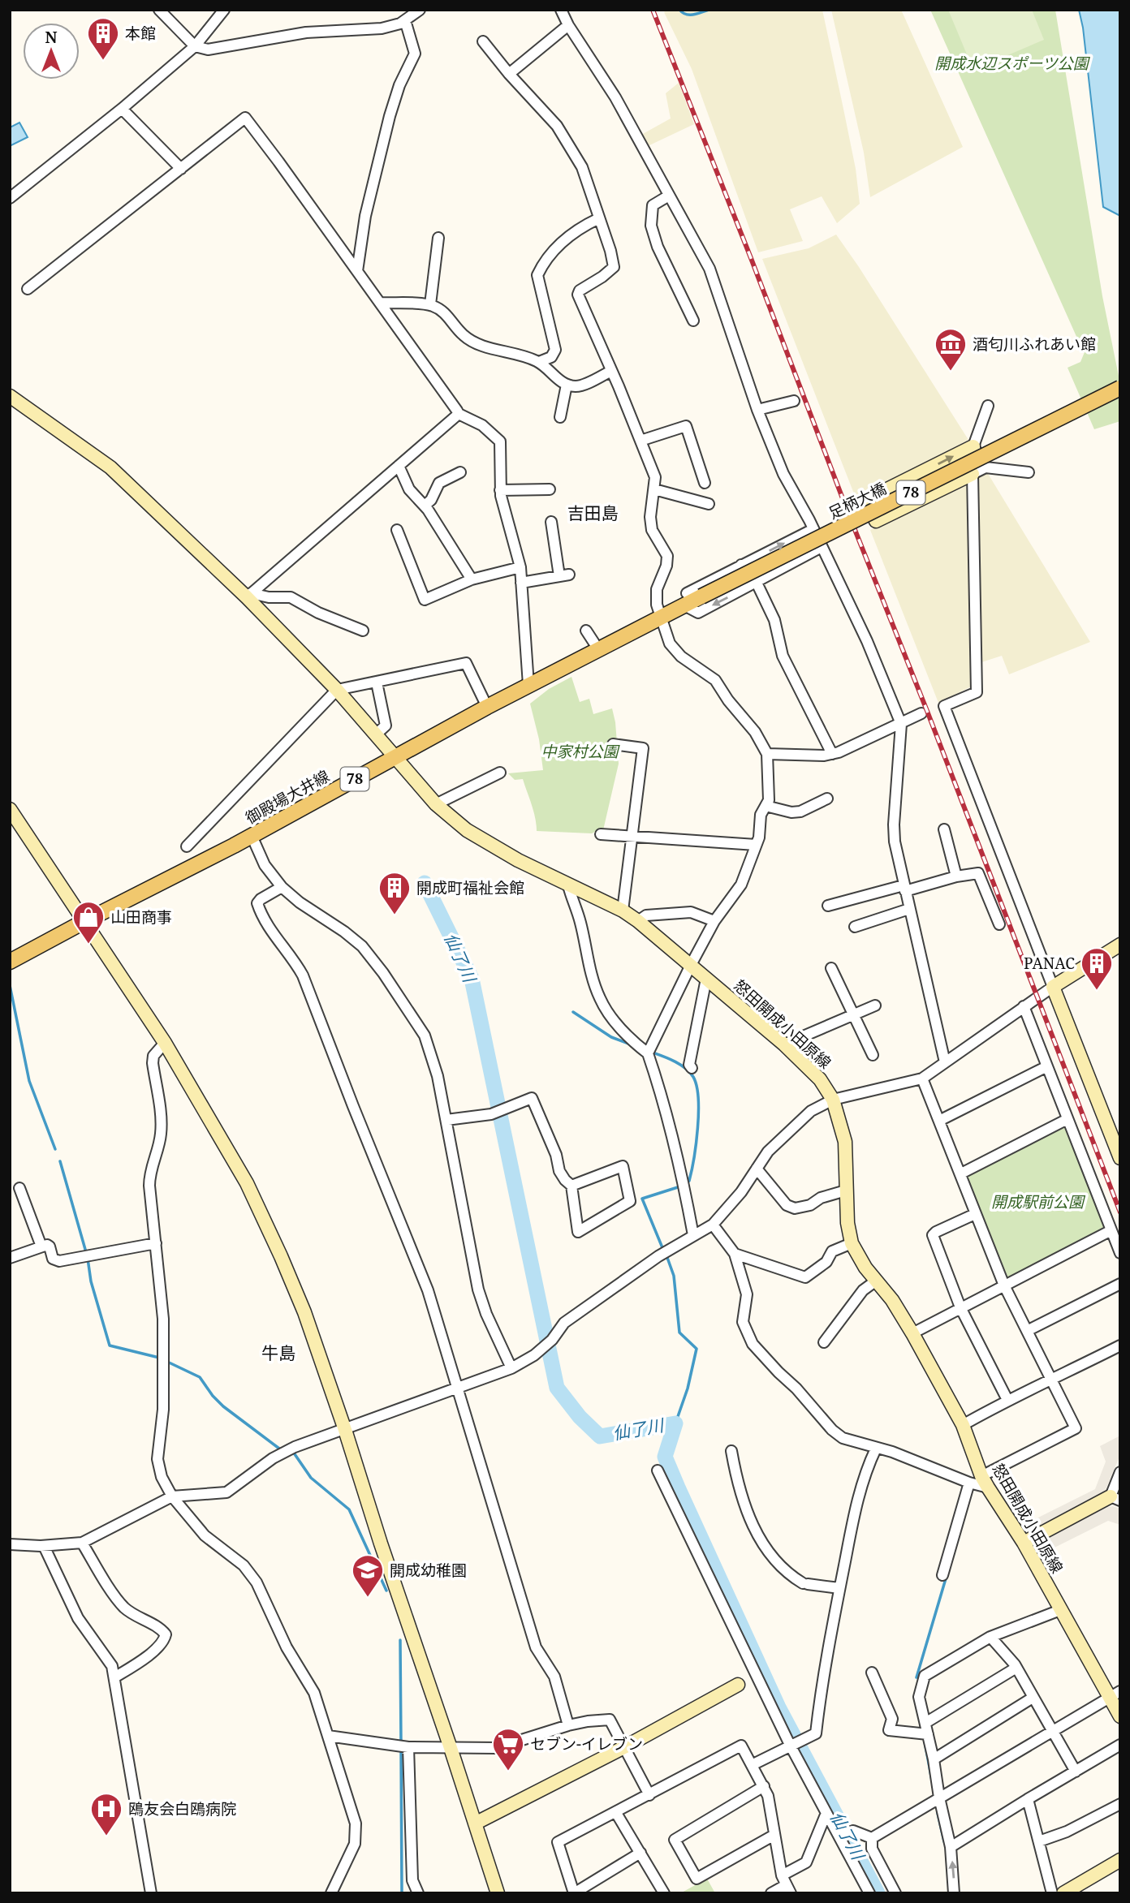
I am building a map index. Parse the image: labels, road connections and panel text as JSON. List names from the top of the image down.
{
  "streets": {
    "main road": ["78", "足柄大橋", "御殿場大井線"],
    "street": ["怒田開成小田原線"]
  },
  "crossings": [
    ["足柄大橋", "御殿場大井線"],
    ["御殿場大井線", "怒田開成小田原線"]
  ],
  "districts": ["吉田島", "牛島"],
  "water": ["仙了川"],
  "parks": ["開成水辺スポーツ公園", "中家村公園", "開成駅前公園"],
  "places": {
    "building": ["本館", "開成町福祉会館", "PANAC"],
    "museum": ["酒匂川ふれあい館"],
    "shop": ["山田商事"],
    "school or university": ["開成幼稚園"],
    "supermarket": ["セブン-イレブン"],
    "hospital": ["鴎友会白鴎病院"]
  },
  "north": "top"
}
